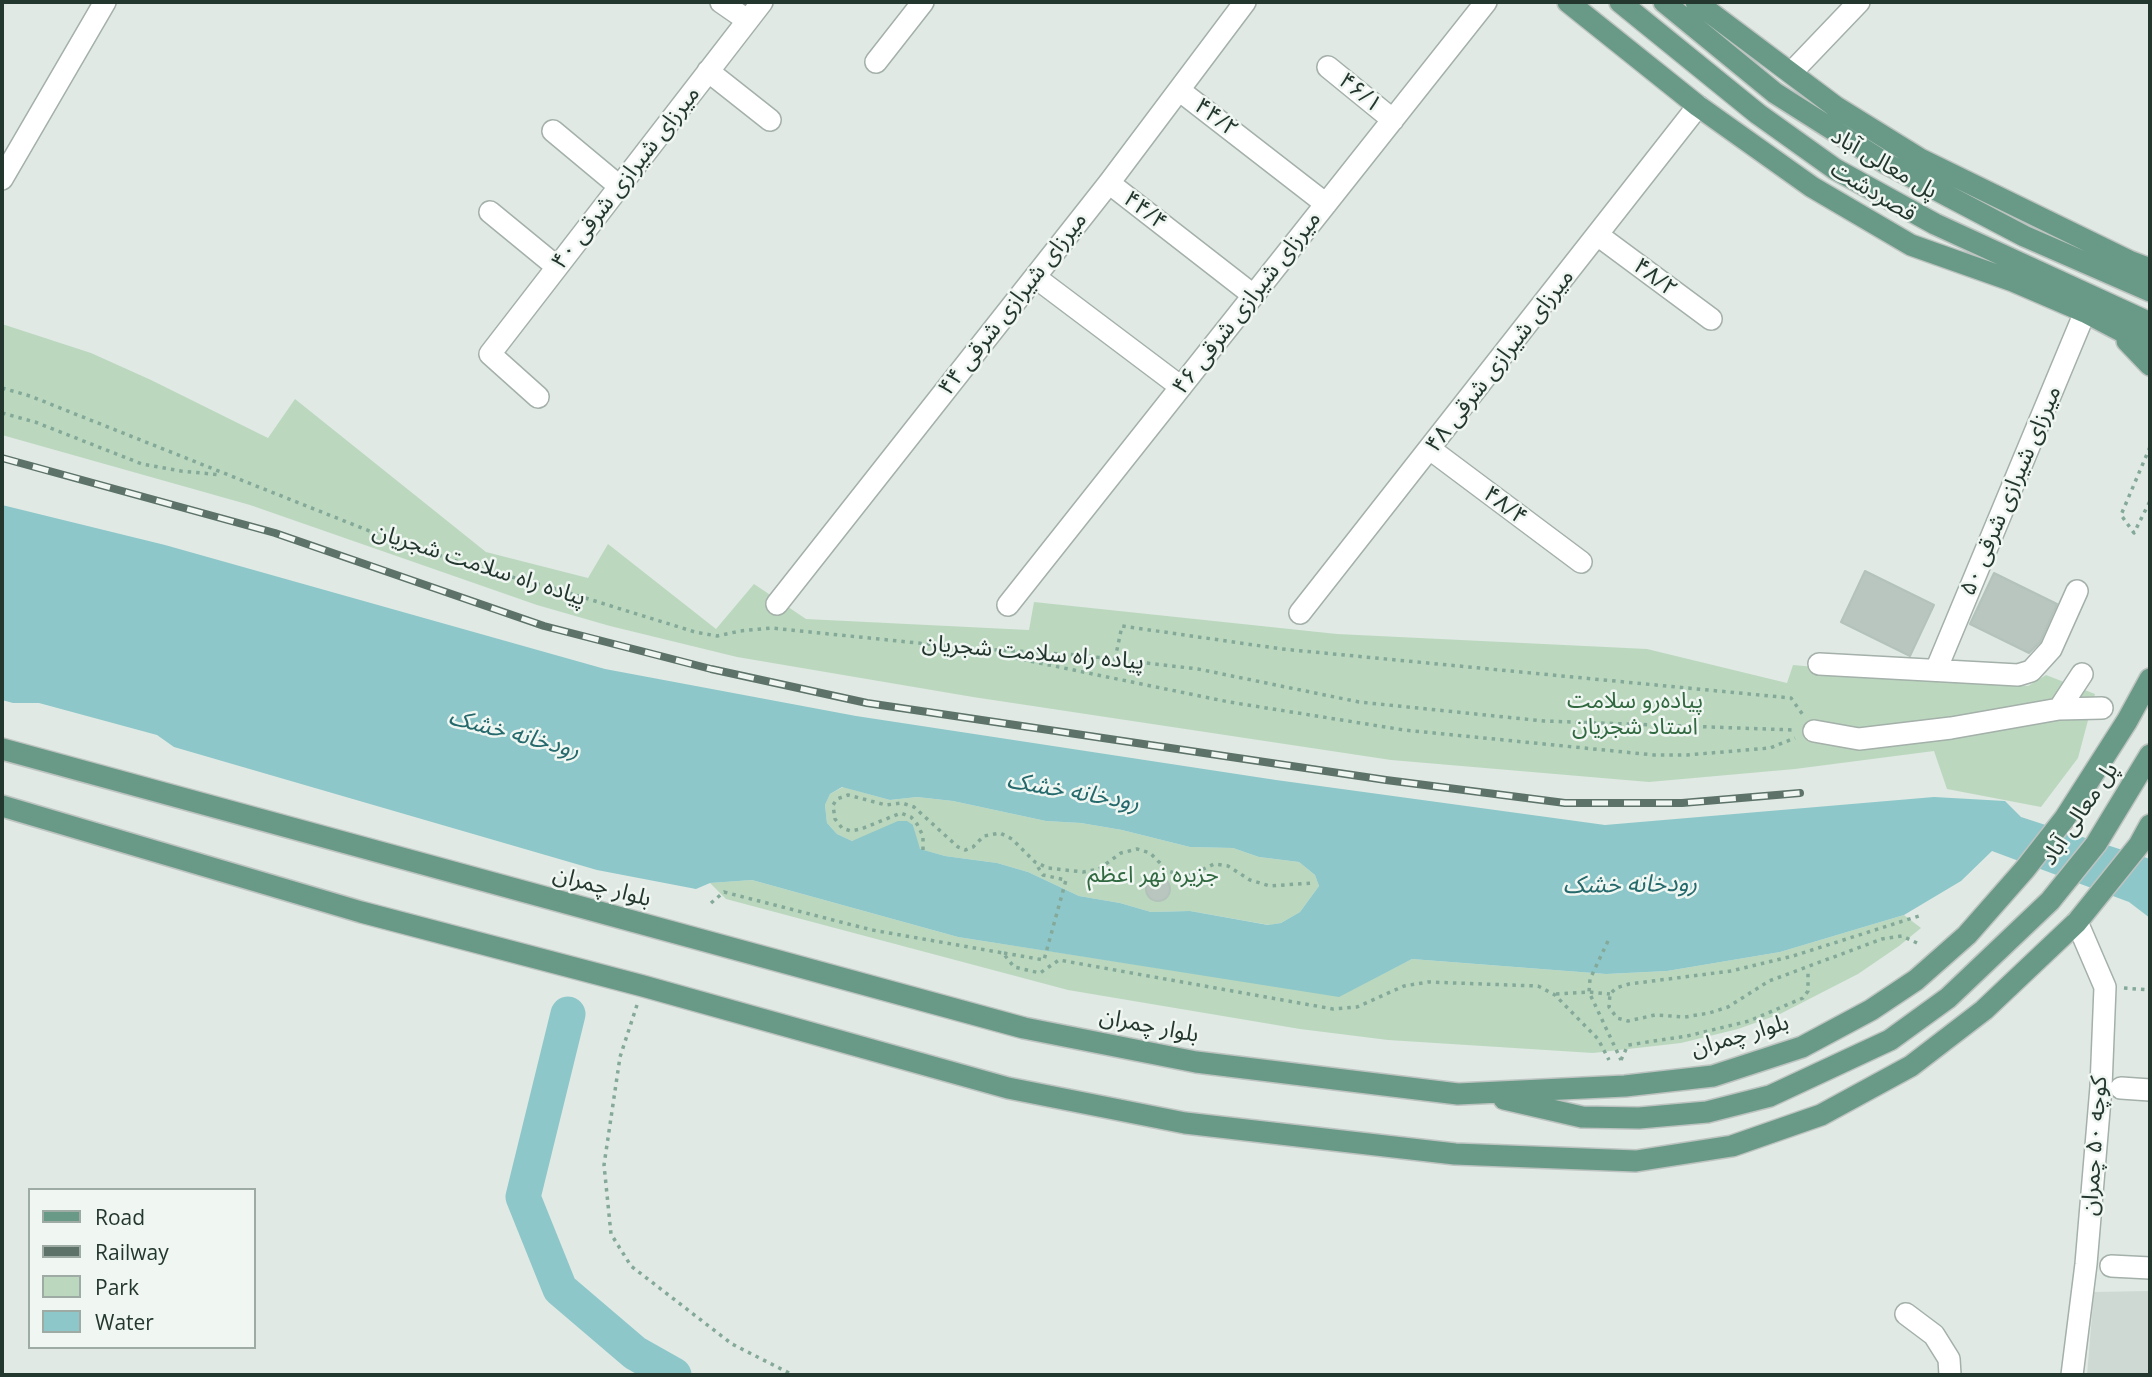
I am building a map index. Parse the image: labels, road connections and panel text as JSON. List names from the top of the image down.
{
  "streets": {
    "main road": ["پل معالی آباد", "قصردشت", "بلوار چمران"],
    "street": [
      "۴۶/۱",
      "۴۴/۲",
      "۴۰ میرزای شیرازی شرقی",
      "۴۴/۴",
      "۴۸/۲",
      "۴۶ میرزای شیرازی شرقی",
      "۴۴ میرزای شیرازی شرقی",
      "۴۸ میرزای شیرازی شرقی",
      "۵۰ میرزای شیرازی شرقی",
      "۴۸/۴",
      "کوچه ۵۰ چمران"
    ],
    "path": ["پیاده راه سلامت شجریان"]
  },
  "crossings": [
    ["۴۶/۱", "۴۶ میرزای شیرازی شرقی"],
    ["۴۴/۲", "۴۶ میرزای شیرازی شرقی"],
    ["۴۴/۲", "۴۴ میرزای شیرازی شرقی"],
    ["پل معالی آباد", "بلوار چمران"],
    ["قصردشت", "۴۸ میرزای شیرازی شرقی"],
    ["قصردشت", "۵۰ میرزای شیرازی شرقی"],
    ["۴۴/۴", "۴۶ میرزای شیرازی شرقی"],
    ["۴۴/۴", "۴۴ میرزای شیرازی شرقی"],
    ["۴۸/۲", "۴۸ میرزای شیرازی شرقی"],
    ["۴۸ میرزای شیرازی شرقی", "۴۸/۴"]
  ],
  "water": ["رودخانه خشک"],
  "parks": ["پیاده‌رو سلامت استاد شجریان", "جزیره نهر اعظم"],
  "legend": [
    "Road",
    "Railway",
    "Park",
    "Water"
  ]
}
